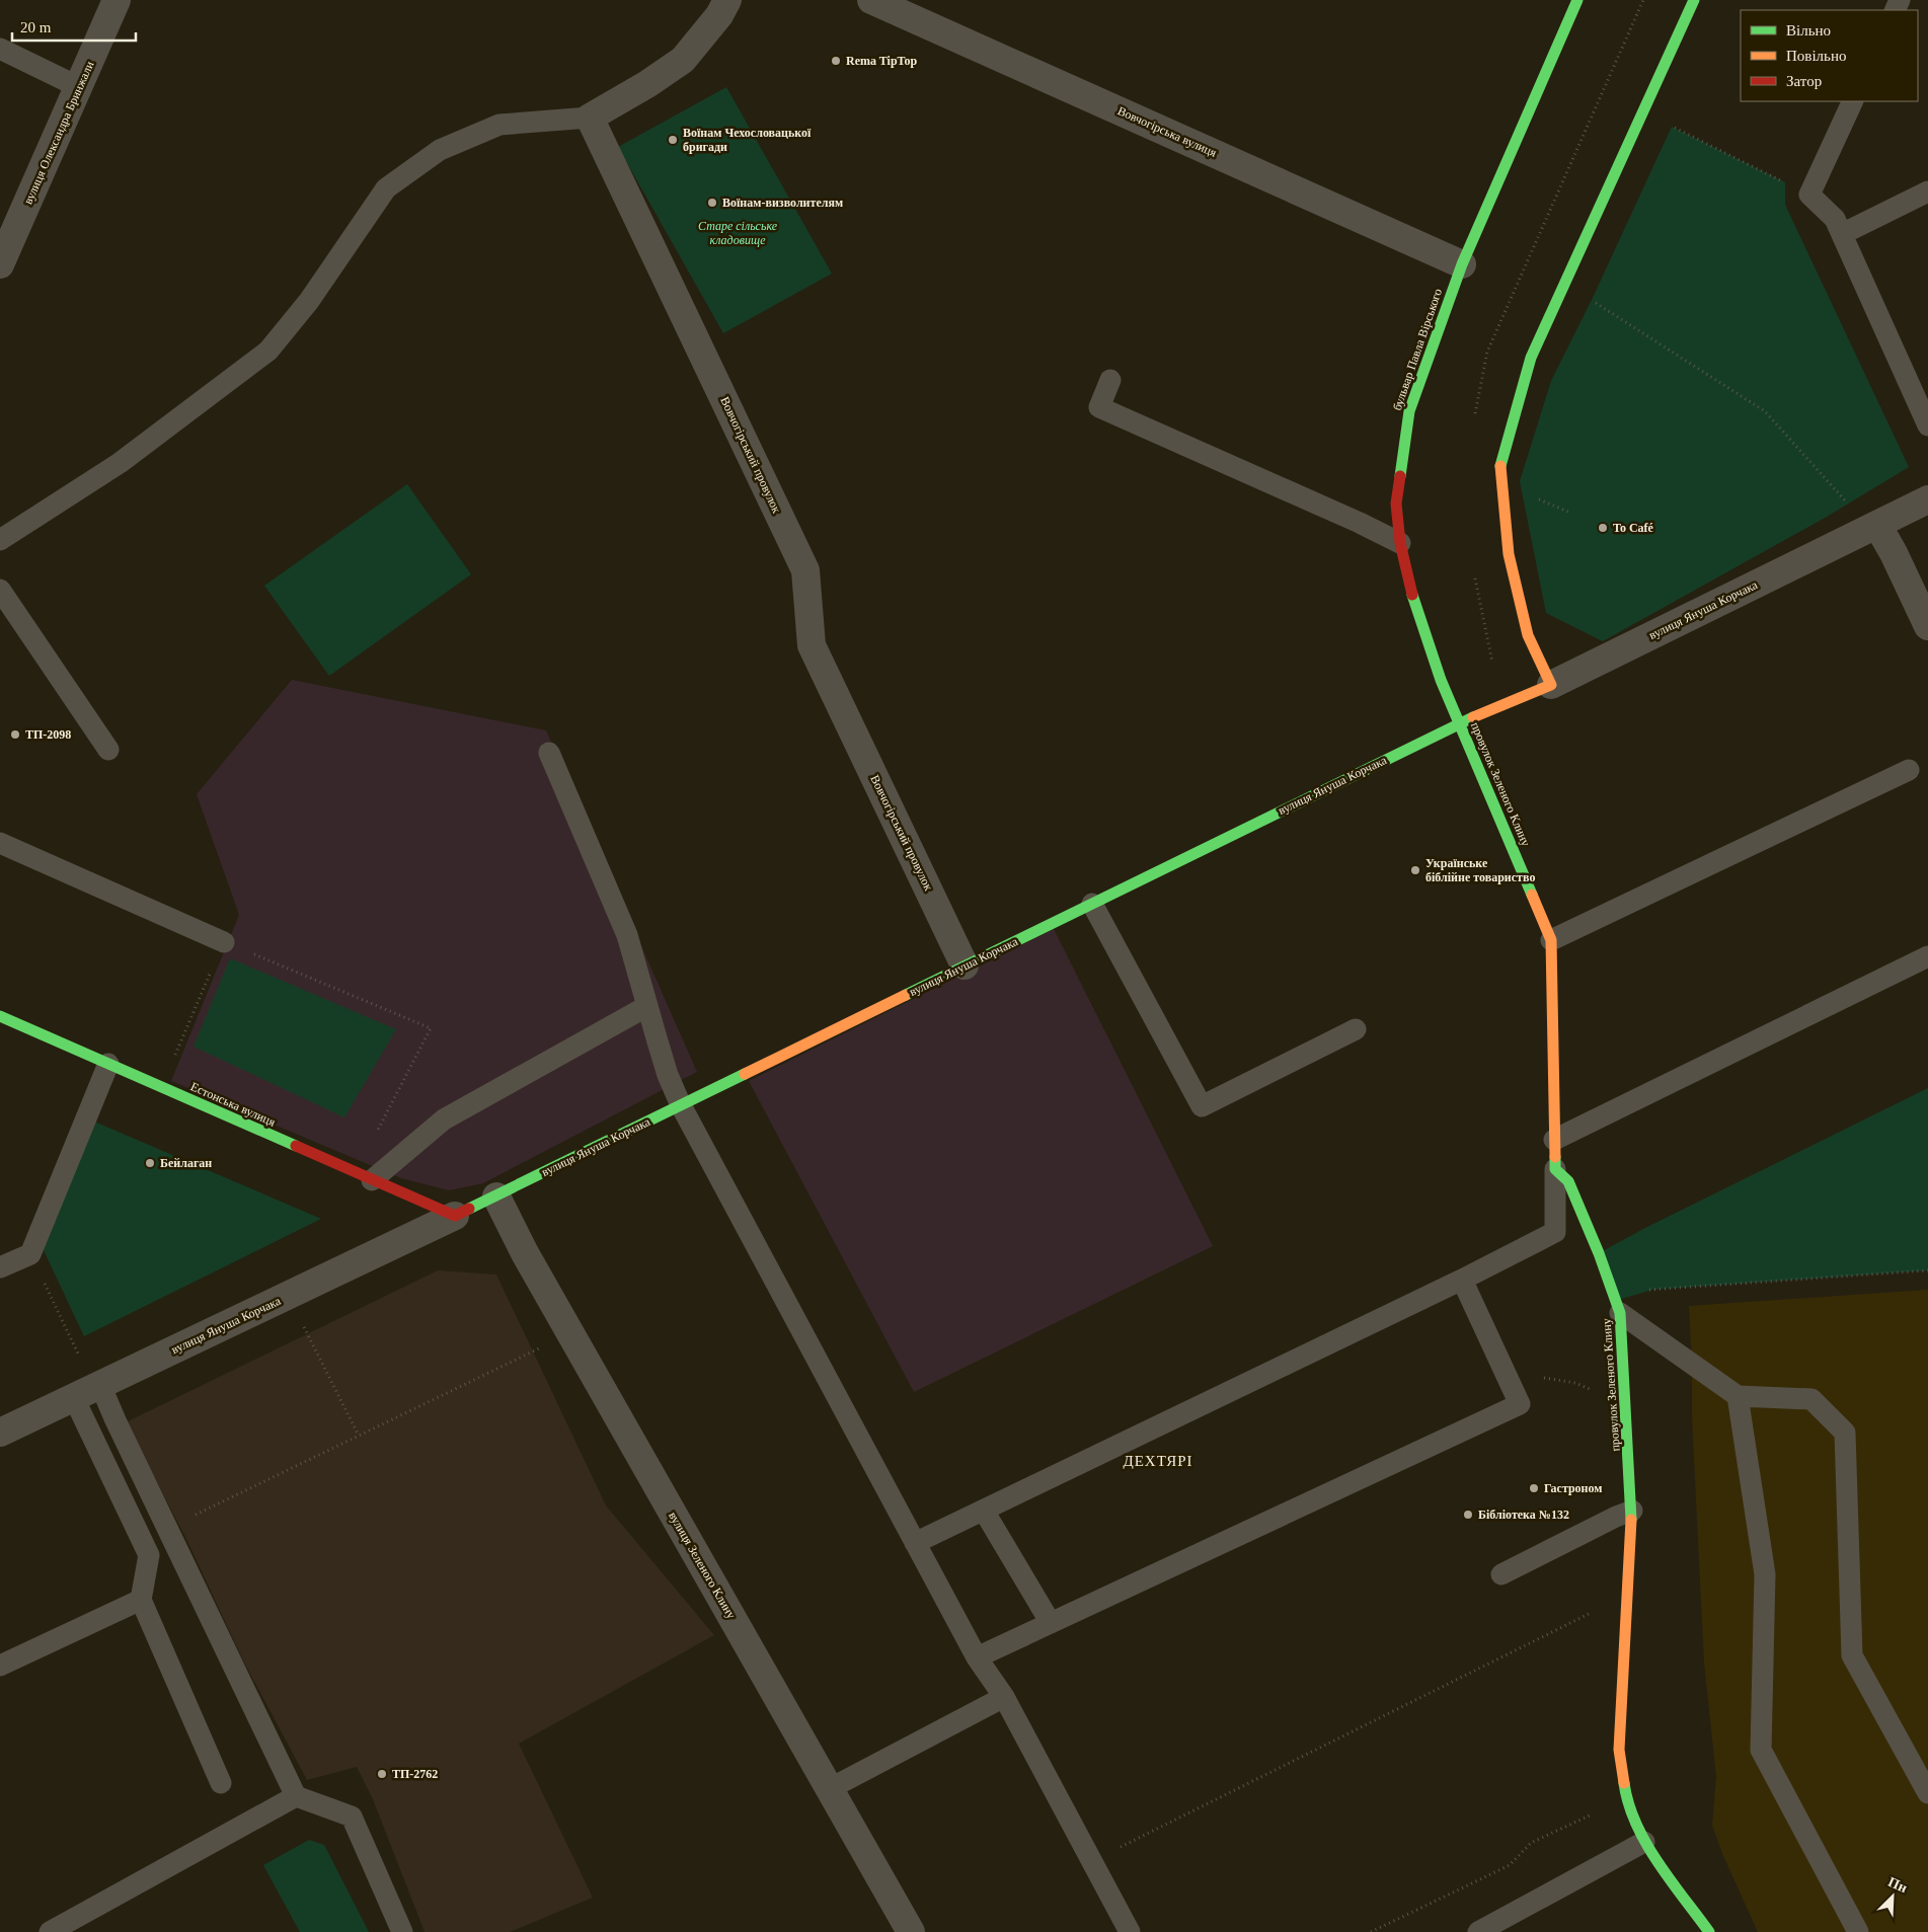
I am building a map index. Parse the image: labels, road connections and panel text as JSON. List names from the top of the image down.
{
  "streets": {
    "street": [
      "Вовчогірська вулиця",
      "вулиця Олександра Бринжали",
      "бульвар Павла Вірського",
      "Вовчогірський провулок",
      "вулиця Януша Корчака",
      "провулок Зеленого Клину",
      "Естонська вулиця",
      "вулиця Зеленого Клину"
    ]
  },
  "crossings": [
    ["Вовчогірська вулиця", "бульвар Павла Вірського"],
    ["бульвар Павла Вірського", "вулиця Януша Корчака"],
    ["бульвар Павла Вірського", "провулок Зеленого Клину"],
    ["Вовчогірський провулок", "вулиця Януша Корчака"],
    ["вулиця Януша Корчака", "провулок Зеленого Клину"],
    ["вулиця Януша Корчака", "Естонська вулиця"],
    ["вулиця Януша Корчака", "вулиця Зеленого Клину"]
  ],
  "districts": ["ДЕХТЯРІ"],
  "parks": ["Старе сільське кладовище"],
  "places": [
    "Rema TipTop",
    "Воїнам Чехословацької бригади",
    "Воїнам-визволителям",
    "To Café",
    "ТП-2098",
    "Українське біблійне товариство",
    "Бейлаган",
    "Гастроном",
    "Бібліотека №132",
    "ТП-2762"
  ],
  "legend": ["Вільно", "Повільно", "Затор"],
  "scale_bar": "20 m",
  "north": "top right"
}
